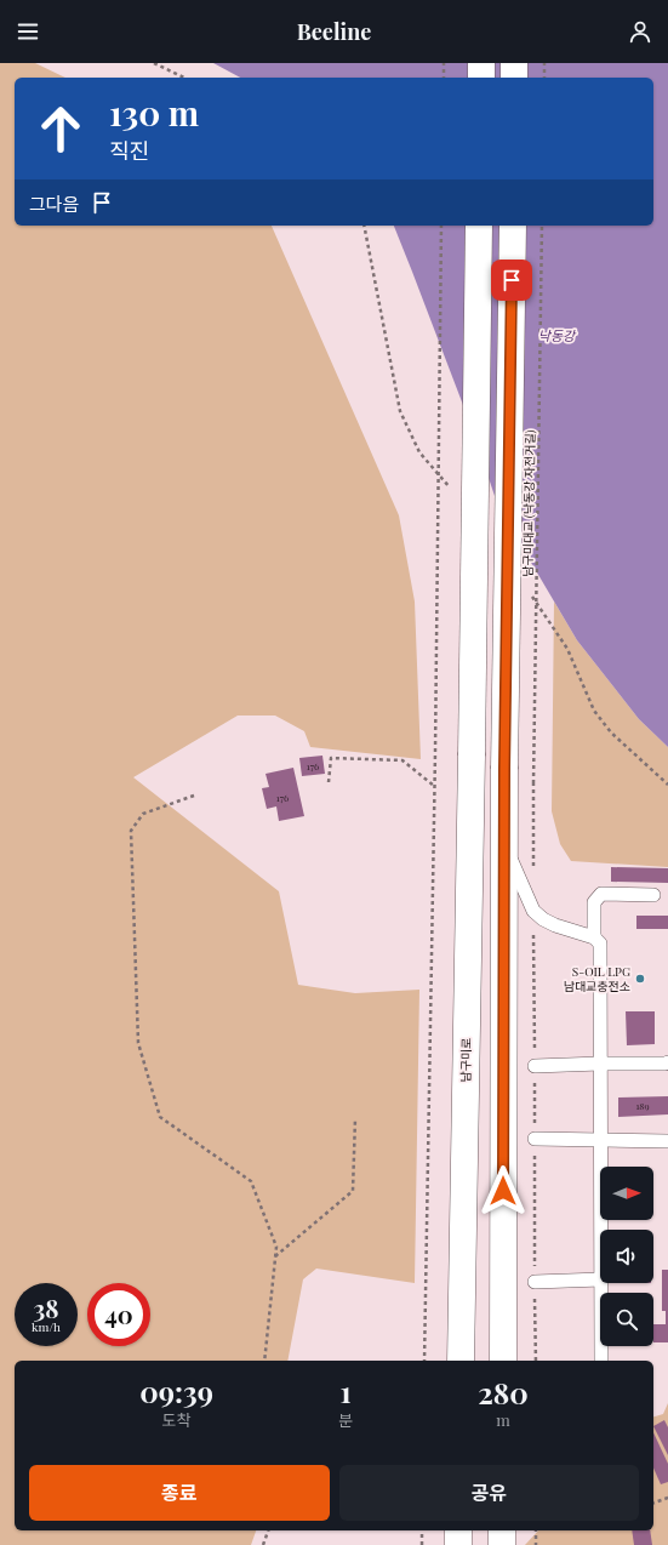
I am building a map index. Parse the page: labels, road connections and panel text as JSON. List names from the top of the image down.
{
  "streets": {
    "street": ["남구미로"],
    "path": ["남구미대교 (낙동강 자전거길)"]
  },
  "water": ["낙동강"],
  "places": ["S-OIL LPG 남대교충전소"],
  "house_numbers": ["176", "176", "189"],
  "north": "right",
  "page": {
    "header": "Beeline",
    "turn": ["130 m", "직진"],
    "then": "그다음",
    "speed": "38 km/h",
    "limit": "40",
    "eta": [
      "09:39",
      "도착",
      "1",
      "분",
      "280",
      "m"
    ],
    "buttons": ["종료", "공유"]
  }
}
